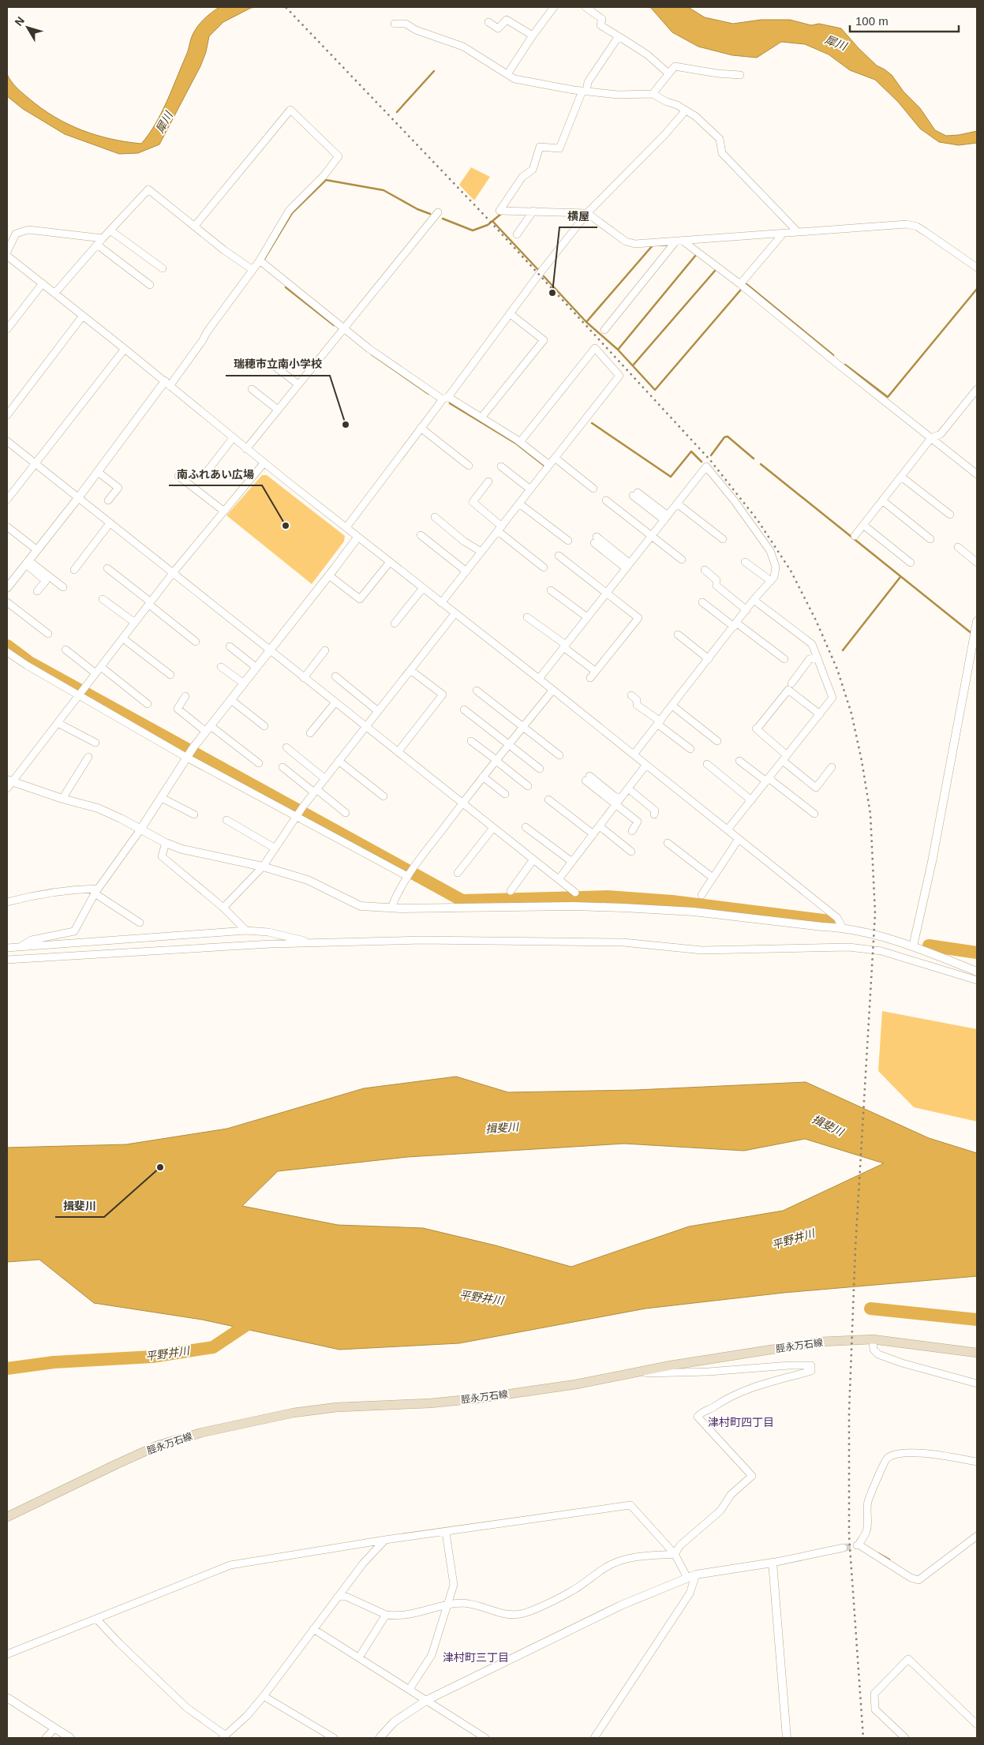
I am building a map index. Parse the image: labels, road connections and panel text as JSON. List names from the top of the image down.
{
  "streets": {
    "main road": ["脛永万石線"]
  },
  "districts": ["津村町四丁目", "津村町三丁目"],
  "water": ["犀川", "揖斐川", "平野井川"],
  "places": [
    "横屋",
    "瑞穂市立南小学校",
    "南ふれあい広場",
    "揖斐川"
  ],
  "scale_bar": "100 m",
  "north": "top left"
}
